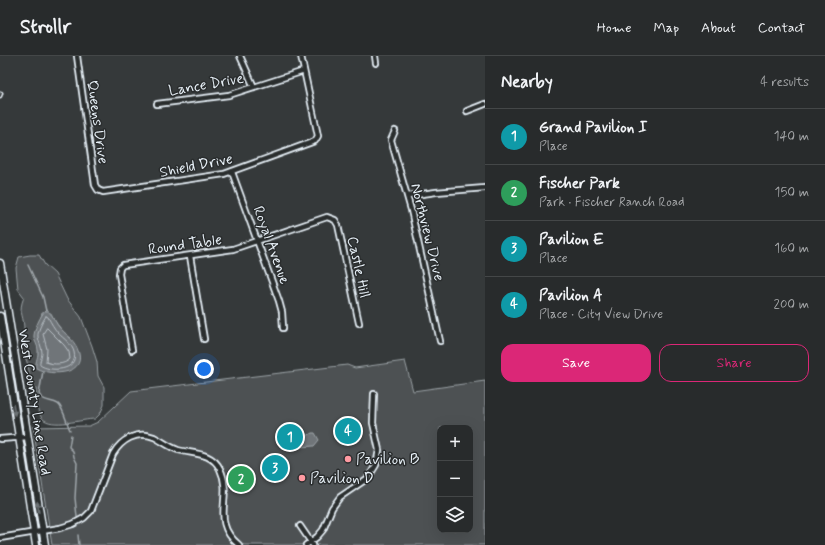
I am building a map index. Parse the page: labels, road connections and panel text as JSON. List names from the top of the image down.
{
  "streets": {
    "main road": ["West County Line Road"],
    "street": [
      "Lance Drive",
      "Queens Drive",
      "Shield Drive",
      "Northview Drive",
      "Round Table",
      "Royal Avenue",
      "Castle Hill"
    ]
  },
  "crossings": [
    ["Lance Drive", "Shield Drive"],
    ["Queens Drive", "Shield Drive"],
    ["Shield Drive", "Royal Avenue"],
    ["Round Table", "Royal Avenue"],
    ["Round Table", "Castle Hill"]
  ],
  "places": ["Pavilion B", "Pavilion D"],
  "page": {
    "header": "Strollr",
    "nav": [
      "Home",
      "Map",
      "About",
      "Contact"
    ],
    "heading": ["Nearby", "4 results"],
    "list": [
      {
        "mark": "1",
        "name": "Grand Pavilion I",
        "note": "Place",
        "value": "140 m"
      },
      {
        "mark": "2",
        "name": "Fischer Park",
        "note": "Park · Fischer Ranch Road",
        "value": "150 m"
      },
      {
        "mark": "3",
        "name": "Pavilion E",
        "note": "Place",
        "value": "160 m"
      },
      {
        "mark": "4",
        "name": "Pavilion A",
        "note": "Place · City View Drive",
        "value": "200 m"
      }
    ],
    "buttons": ["Save", "Share"],
    "pins": [
      "4",
      "1",
      "3",
      "2"
    ],
    "map_buttons": ["+", "−"]
  }
}
